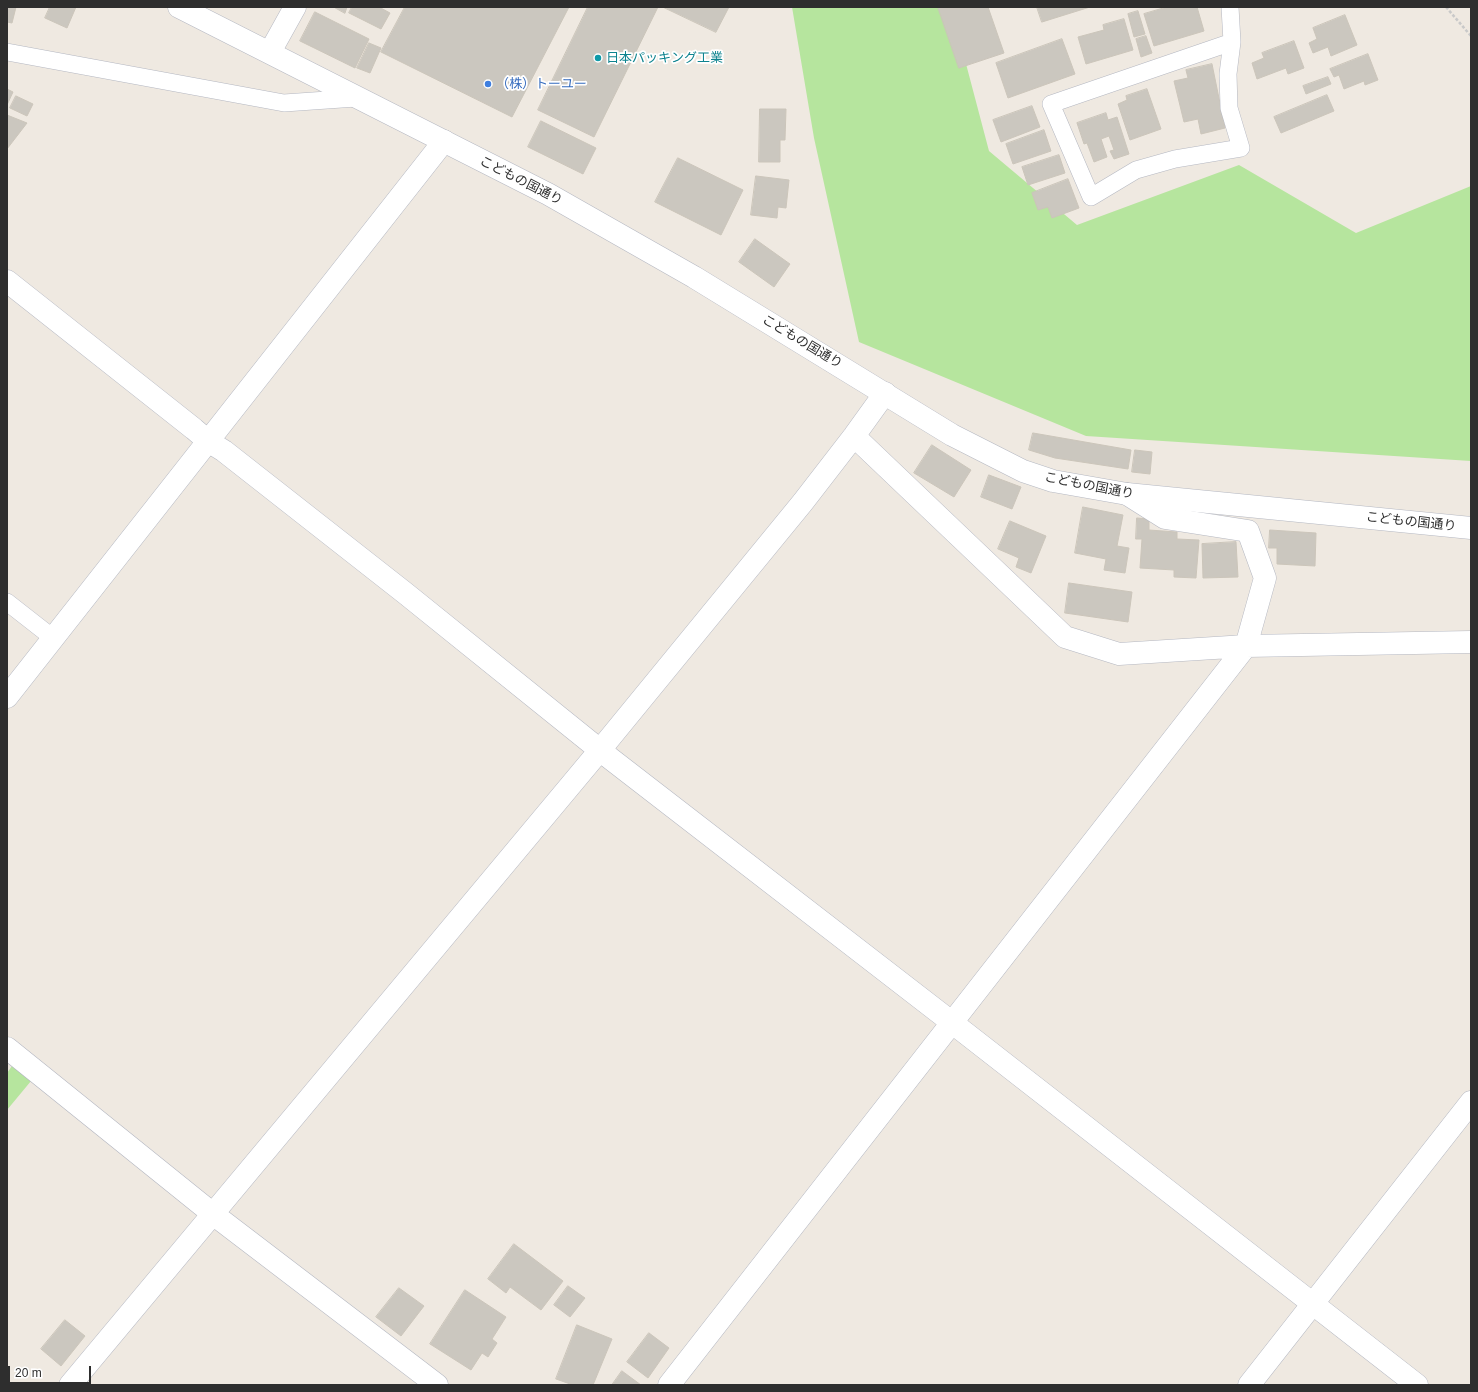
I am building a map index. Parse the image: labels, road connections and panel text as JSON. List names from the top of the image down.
{
  "streets": {
    "street": ["こどもの国通り"]
  },
  "places": ["日本パッキング工業", "（株）トーユー"],
  "scale_bar": "20 m"
}
